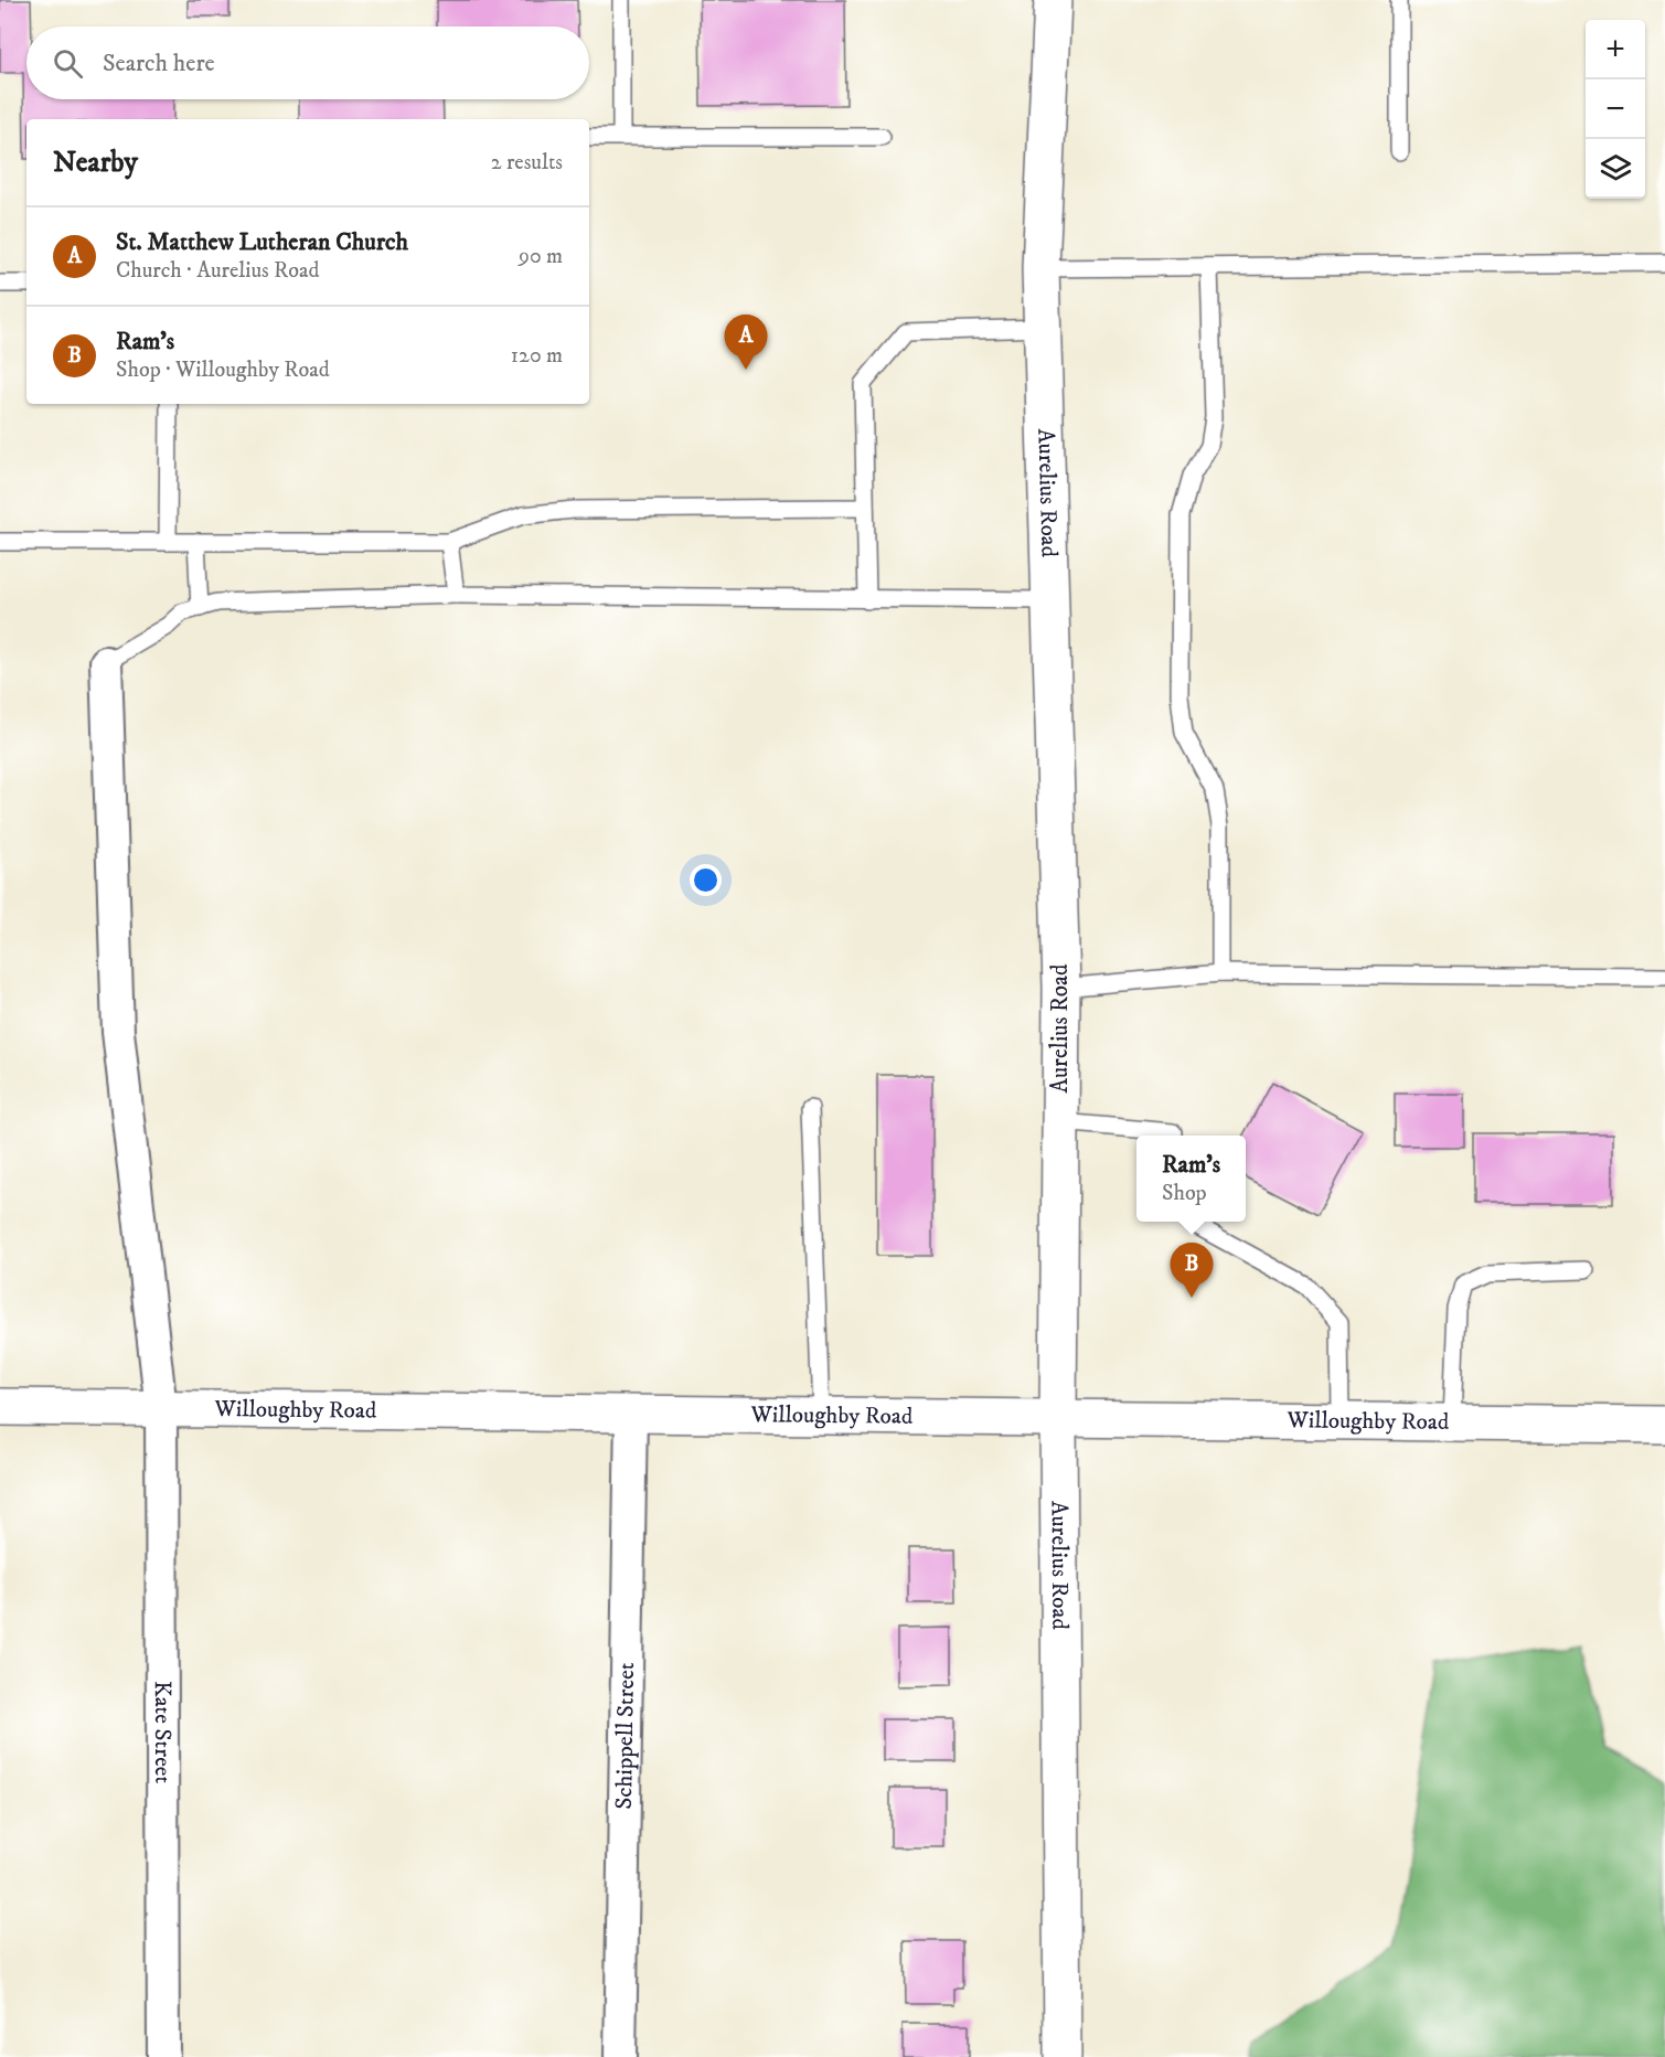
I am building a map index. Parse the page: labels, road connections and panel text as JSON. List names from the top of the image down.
{
  "streets": {
    "street": [
      "Aurelius Road",
      "Willoughby Road",
      "Kate Street",
      "Schippell Street"
    ]
  },
  "crossings": [
    ["Aurelius Road", "Willoughby Road"],
    ["Willoughby Road", "Kate Street"],
    ["Willoughby Road", "Schippell Street"]
  ],
  "page": {
    "map_buttons": ["+", "−"],
    "search": "Search here",
    "heading": ["Nearby", "2 results"],
    "list": [
      {
        "mark": "A",
        "name": "St. Matthew Lutheran Church",
        "note": "Church · Aurelius Road",
        "value": "90 m"
      },
      {
        "mark": "B",
        "name": "Ram's",
        "note": "Shop · Willoughby Road",
        "value": "120 m"
      }
    ],
    "pins": ["A", "B"],
    "popup": ["Ram's", "Shop"]
  }
}
